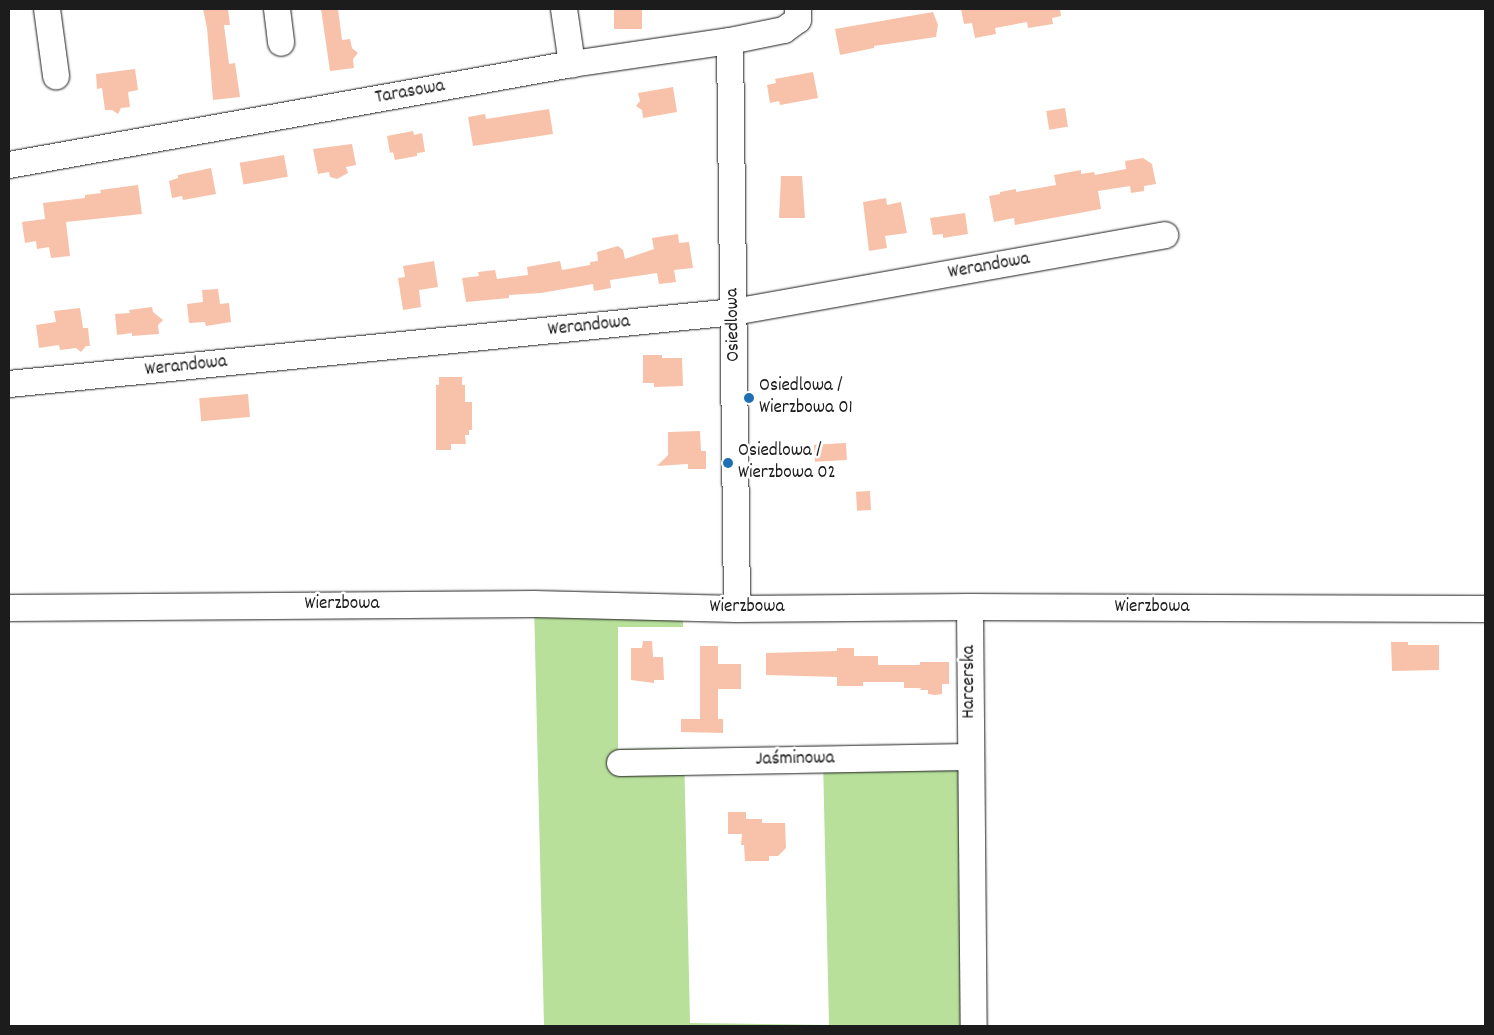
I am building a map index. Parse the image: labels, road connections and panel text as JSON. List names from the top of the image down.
{
  "streets": {
    "street": [
      "Tarasowa",
      "Werandowa",
      "Osiedlowa",
      "Wierzbowa",
      "Harcerska",
      "Jaśminowa"
    ]
  },
  "crossings": [
    ["Tarasowa", "Osiedlowa"],
    ["Werandowa", "Osiedlowa"],
    ["Osiedlowa", "Wierzbowa"],
    ["Wierzbowa", "Harcerska"],
    ["Harcerska", "Jaśminowa"]
  ],
  "places": ["Osiedlowa / Wierzbowa 01", "Osiedlowa / Wierzbowa 02"]
}
